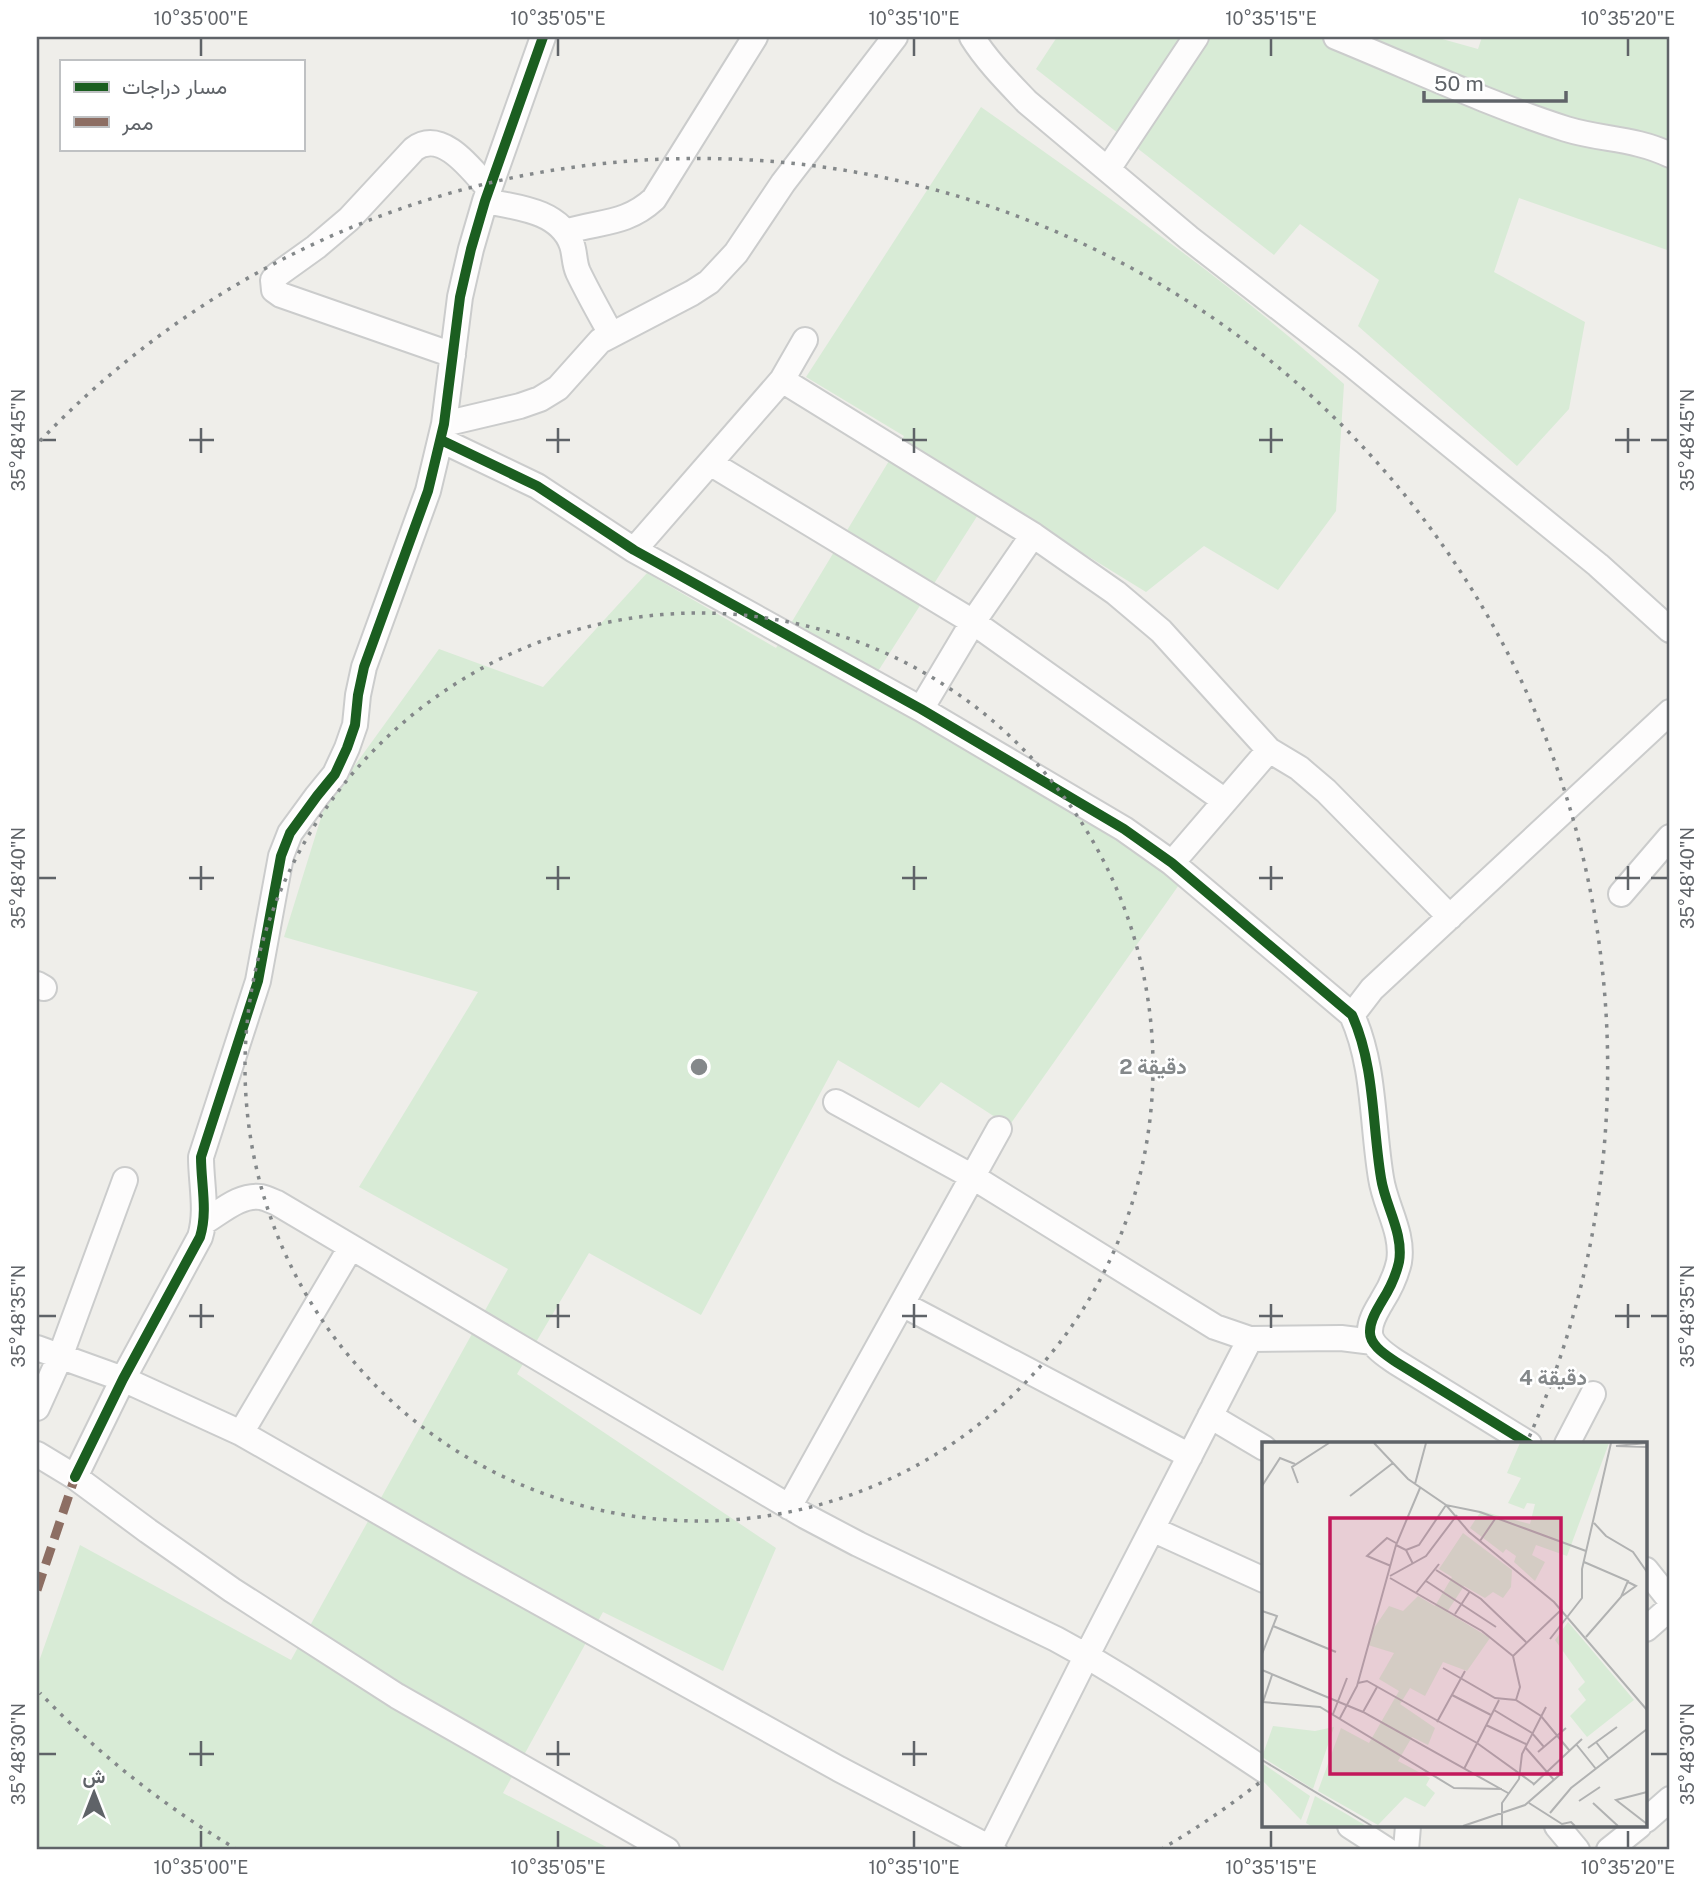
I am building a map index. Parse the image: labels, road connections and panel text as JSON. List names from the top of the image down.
{
  "legend": ["مسار دراجات", "ممر"],
  "scale_bar": "50 m",
  "north": "top",
  "coordinates": [
    "10°35'00\"E",
    "10°35'05\"E",
    "10°35'10\"E",
    "10°35'15\"E",
    "10°35'20\"E",
    "35°48'45\"N",
    "35°48'40\"N",
    "35°48'35\"N",
    "35°48'30\"N"
  ],
  "rings": ["2 دقيقة", "4 دقيقة"]
}
